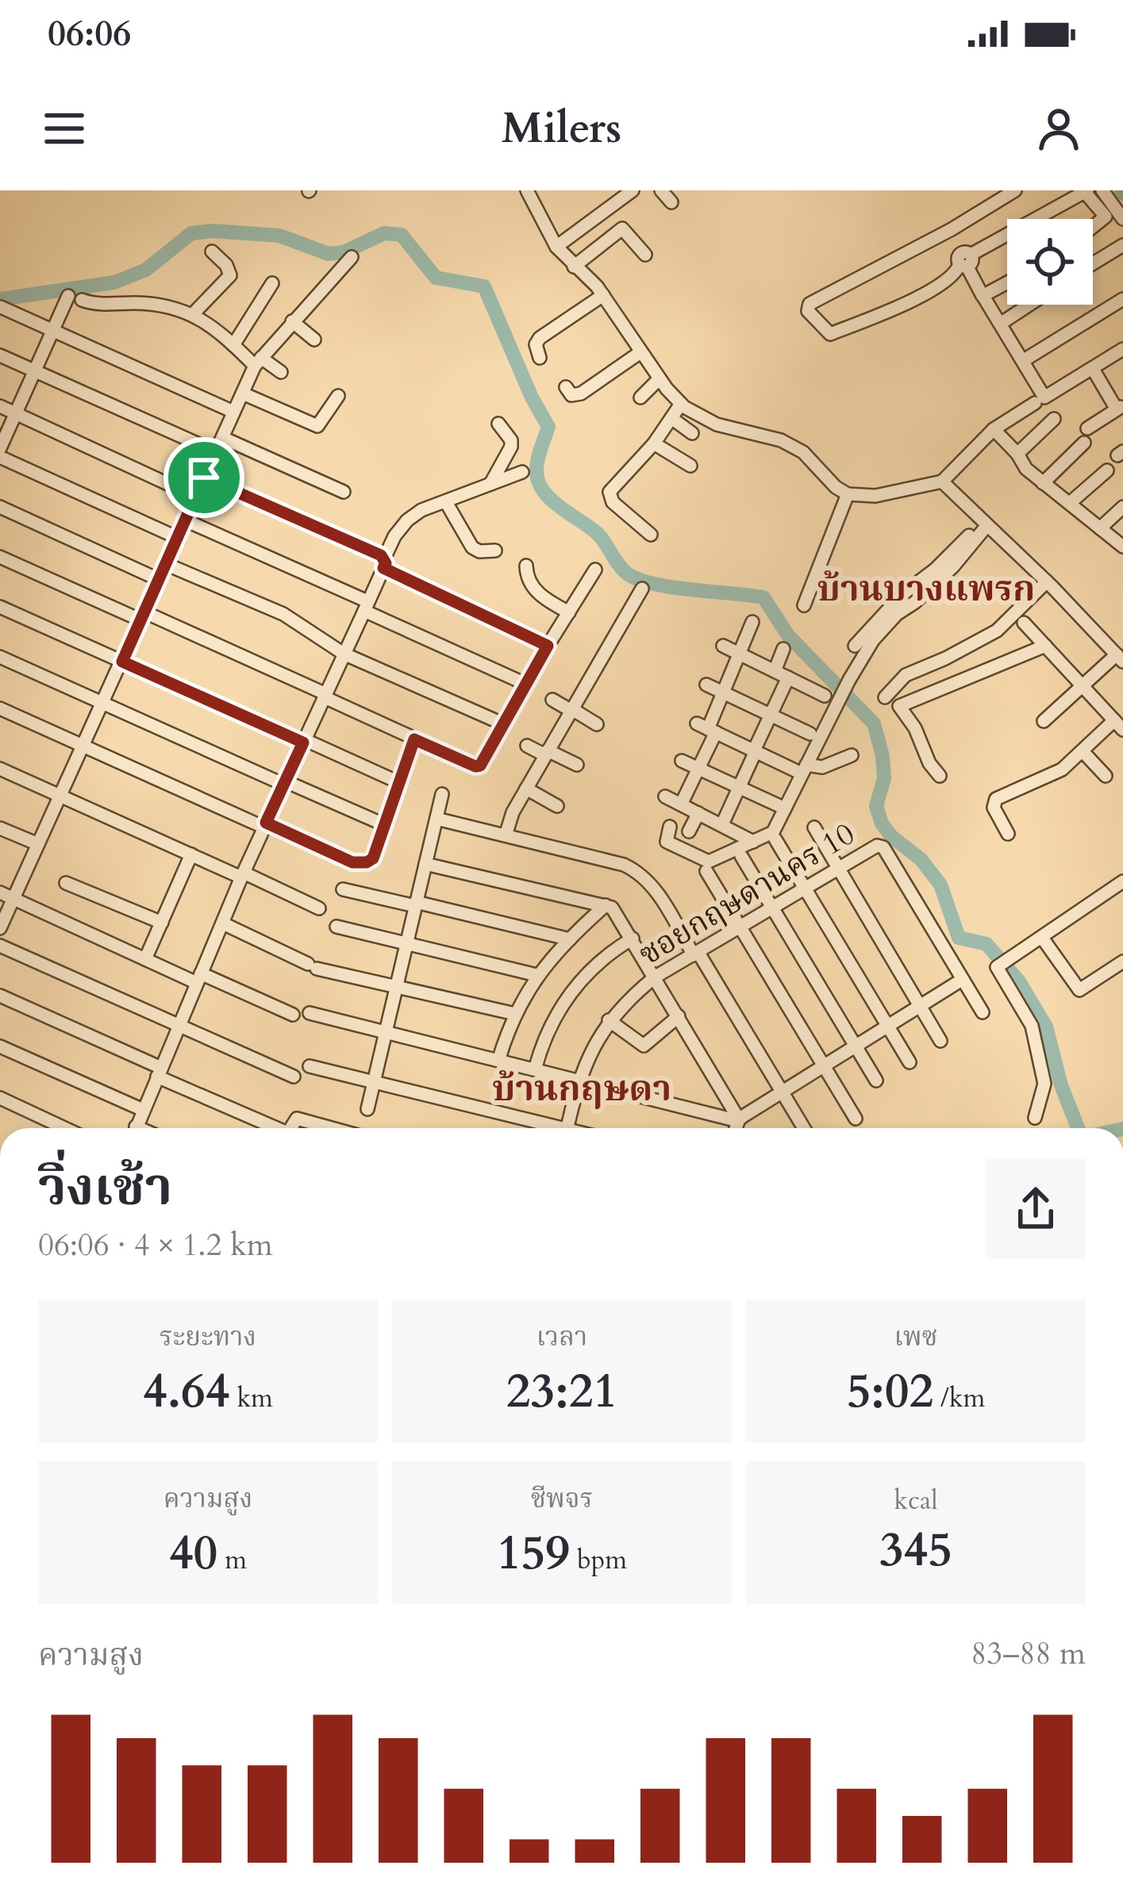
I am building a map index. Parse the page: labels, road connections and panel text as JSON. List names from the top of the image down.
{
  "streets": {
    "street": ["ซอยกฤษดานคร 10"]
  },
  "districts": ["บ้านบางแพรก", "บ้านกฤษดา"],
  "page": {
    "status": "06:06",
    "header": "Milers",
    "heading": ["วิ่งเช้า", "06:06 · 4 × 1.2 km"],
    "stats": [
      ["ระยะทาง", "4.64 km"],
      ["เวลา", "23:21"],
      ["เพซ", "5:02 /km"],
      ["ความสูง", "40 m"],
      ["ชีพจร", "159 bpm"],
      ["kcal", "345"]
    ],
    "chart": ["ความสูง", "83–88 m"]
  }
}
